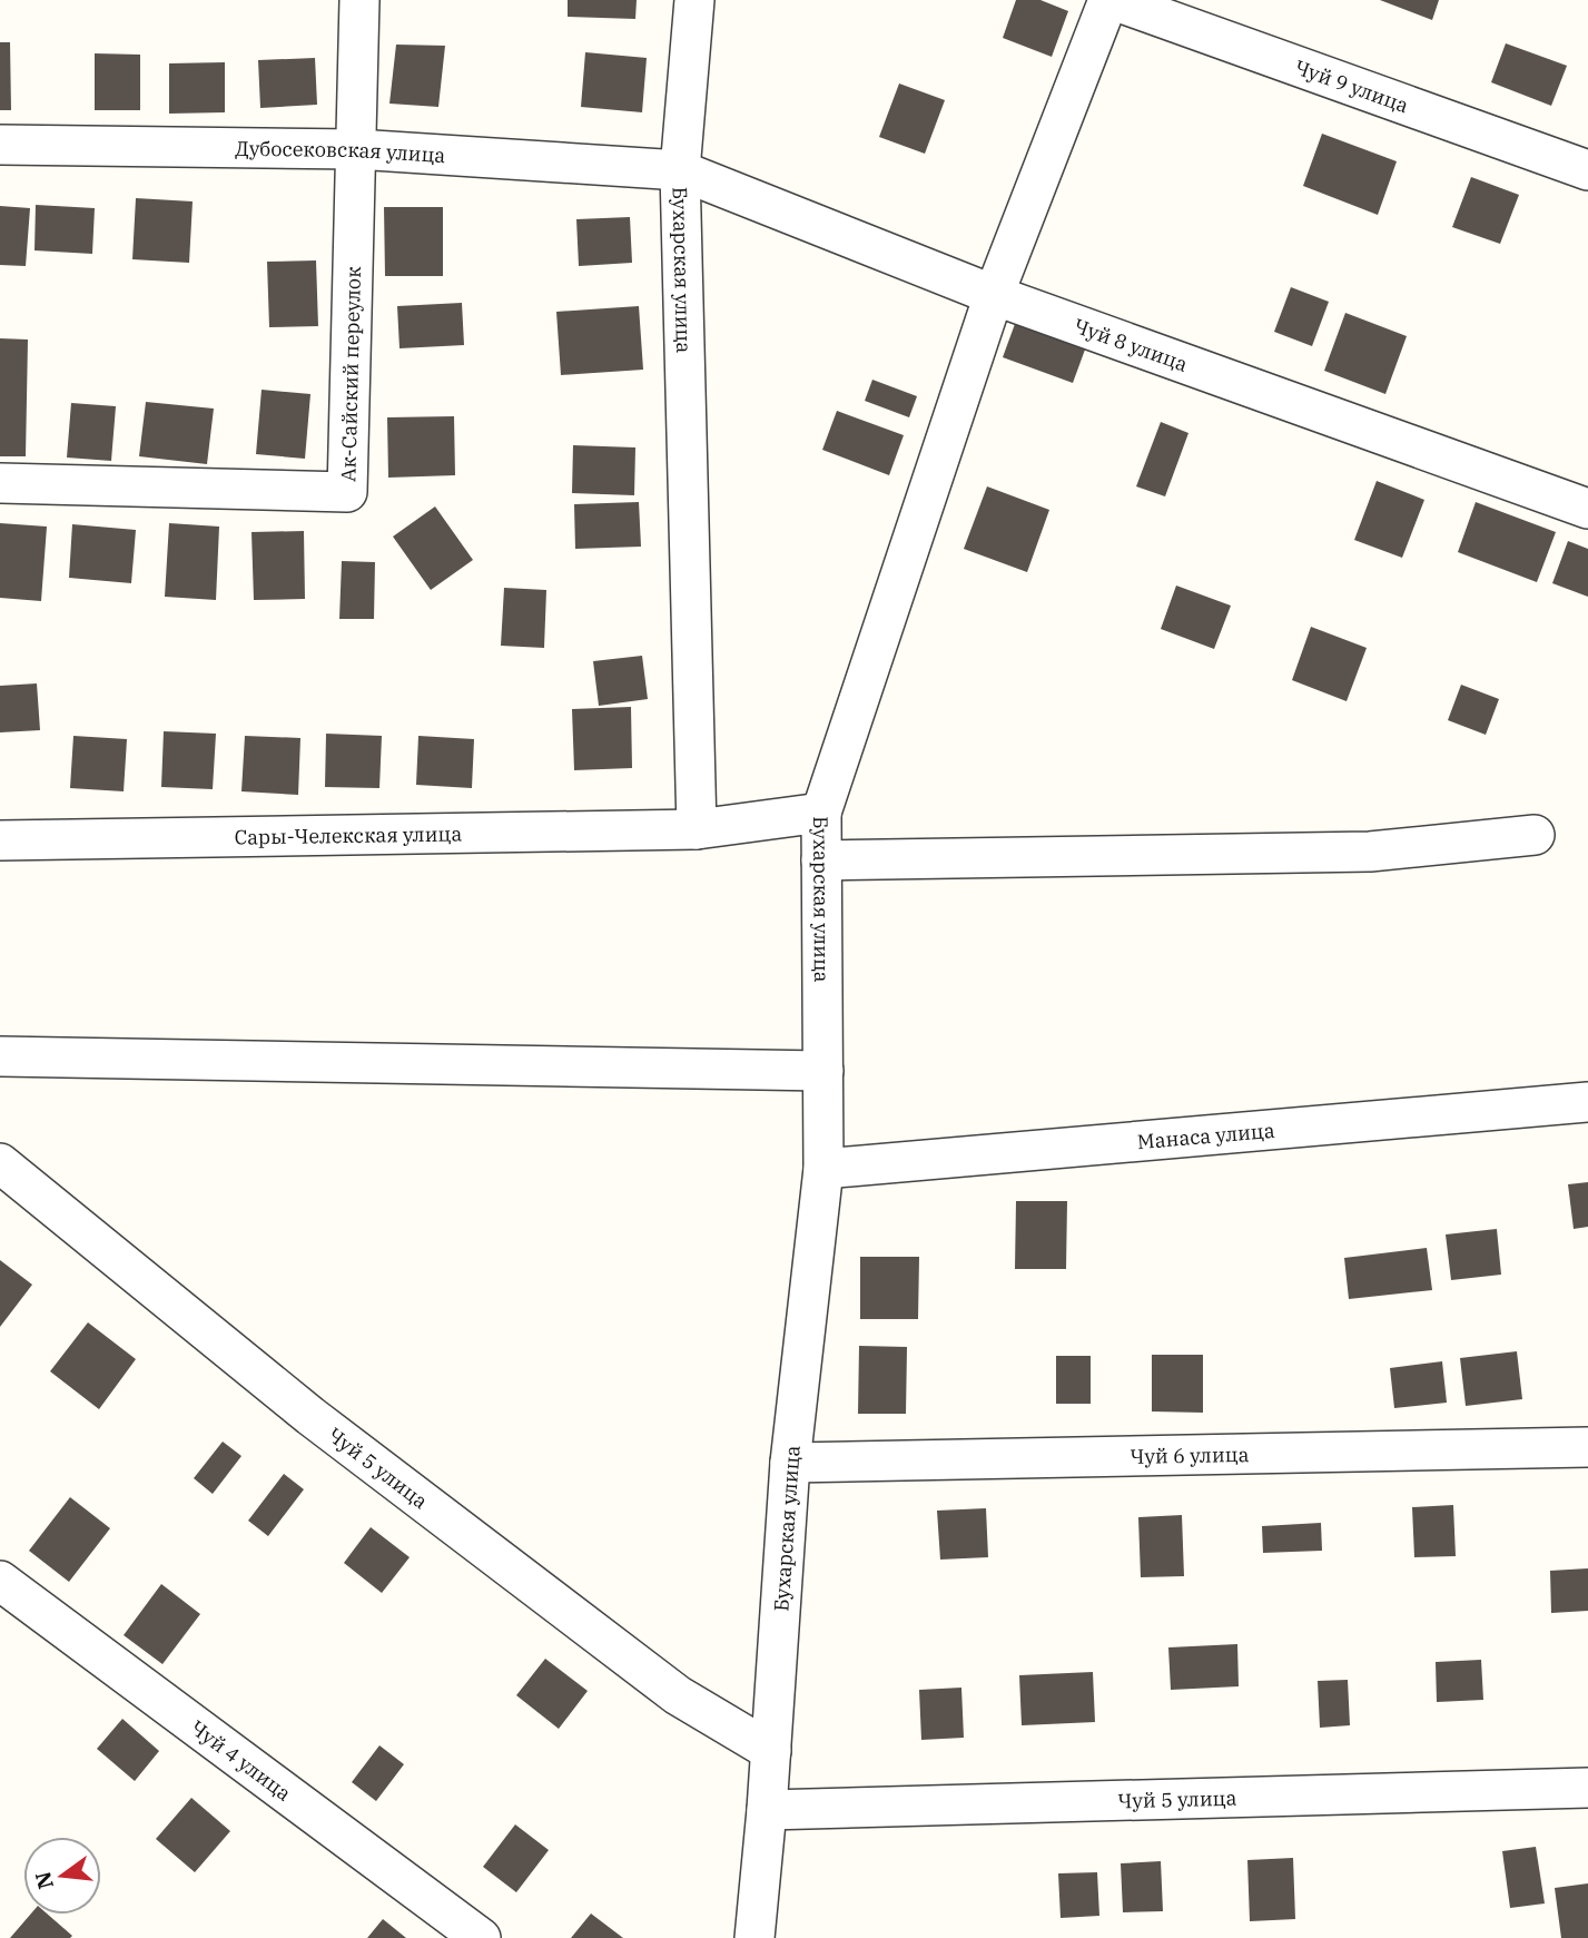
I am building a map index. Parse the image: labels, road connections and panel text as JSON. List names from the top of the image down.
{
  "streets": {
    "street": [
      "Чуй 9 улица",
      "Дубосековская улица",
      "Бухарская улица",
      "Чуй 8 улица",
      "Ак-Сайский переулок",
      "Сары-Челекская улица",
      "Манаса улица",
      "Чуй 6 улица",
      "Чуй 5 улица",
      "Чуй 4 улица"
    ]
  },
  "crossings": [
    ["Дубосековская улица", "Бухарская улица"],
    ["Дубосековская улица", "Чуй 8 улица"],
    ["Дубосековская улица", "Ак-Сайский переулок"],
    ["Бухарская улица", "Чуй 8 улица"],
    ["Бухарская улица", "Сары-Челекская улица"],
    ["Бухарская улица", "Манаса улица"],
    ["Бухарская улица", "Чуй 6 улица"],
    ["Бухарская улица", "Чуй 5 улица"]
  ],
  "north": "left"
}
